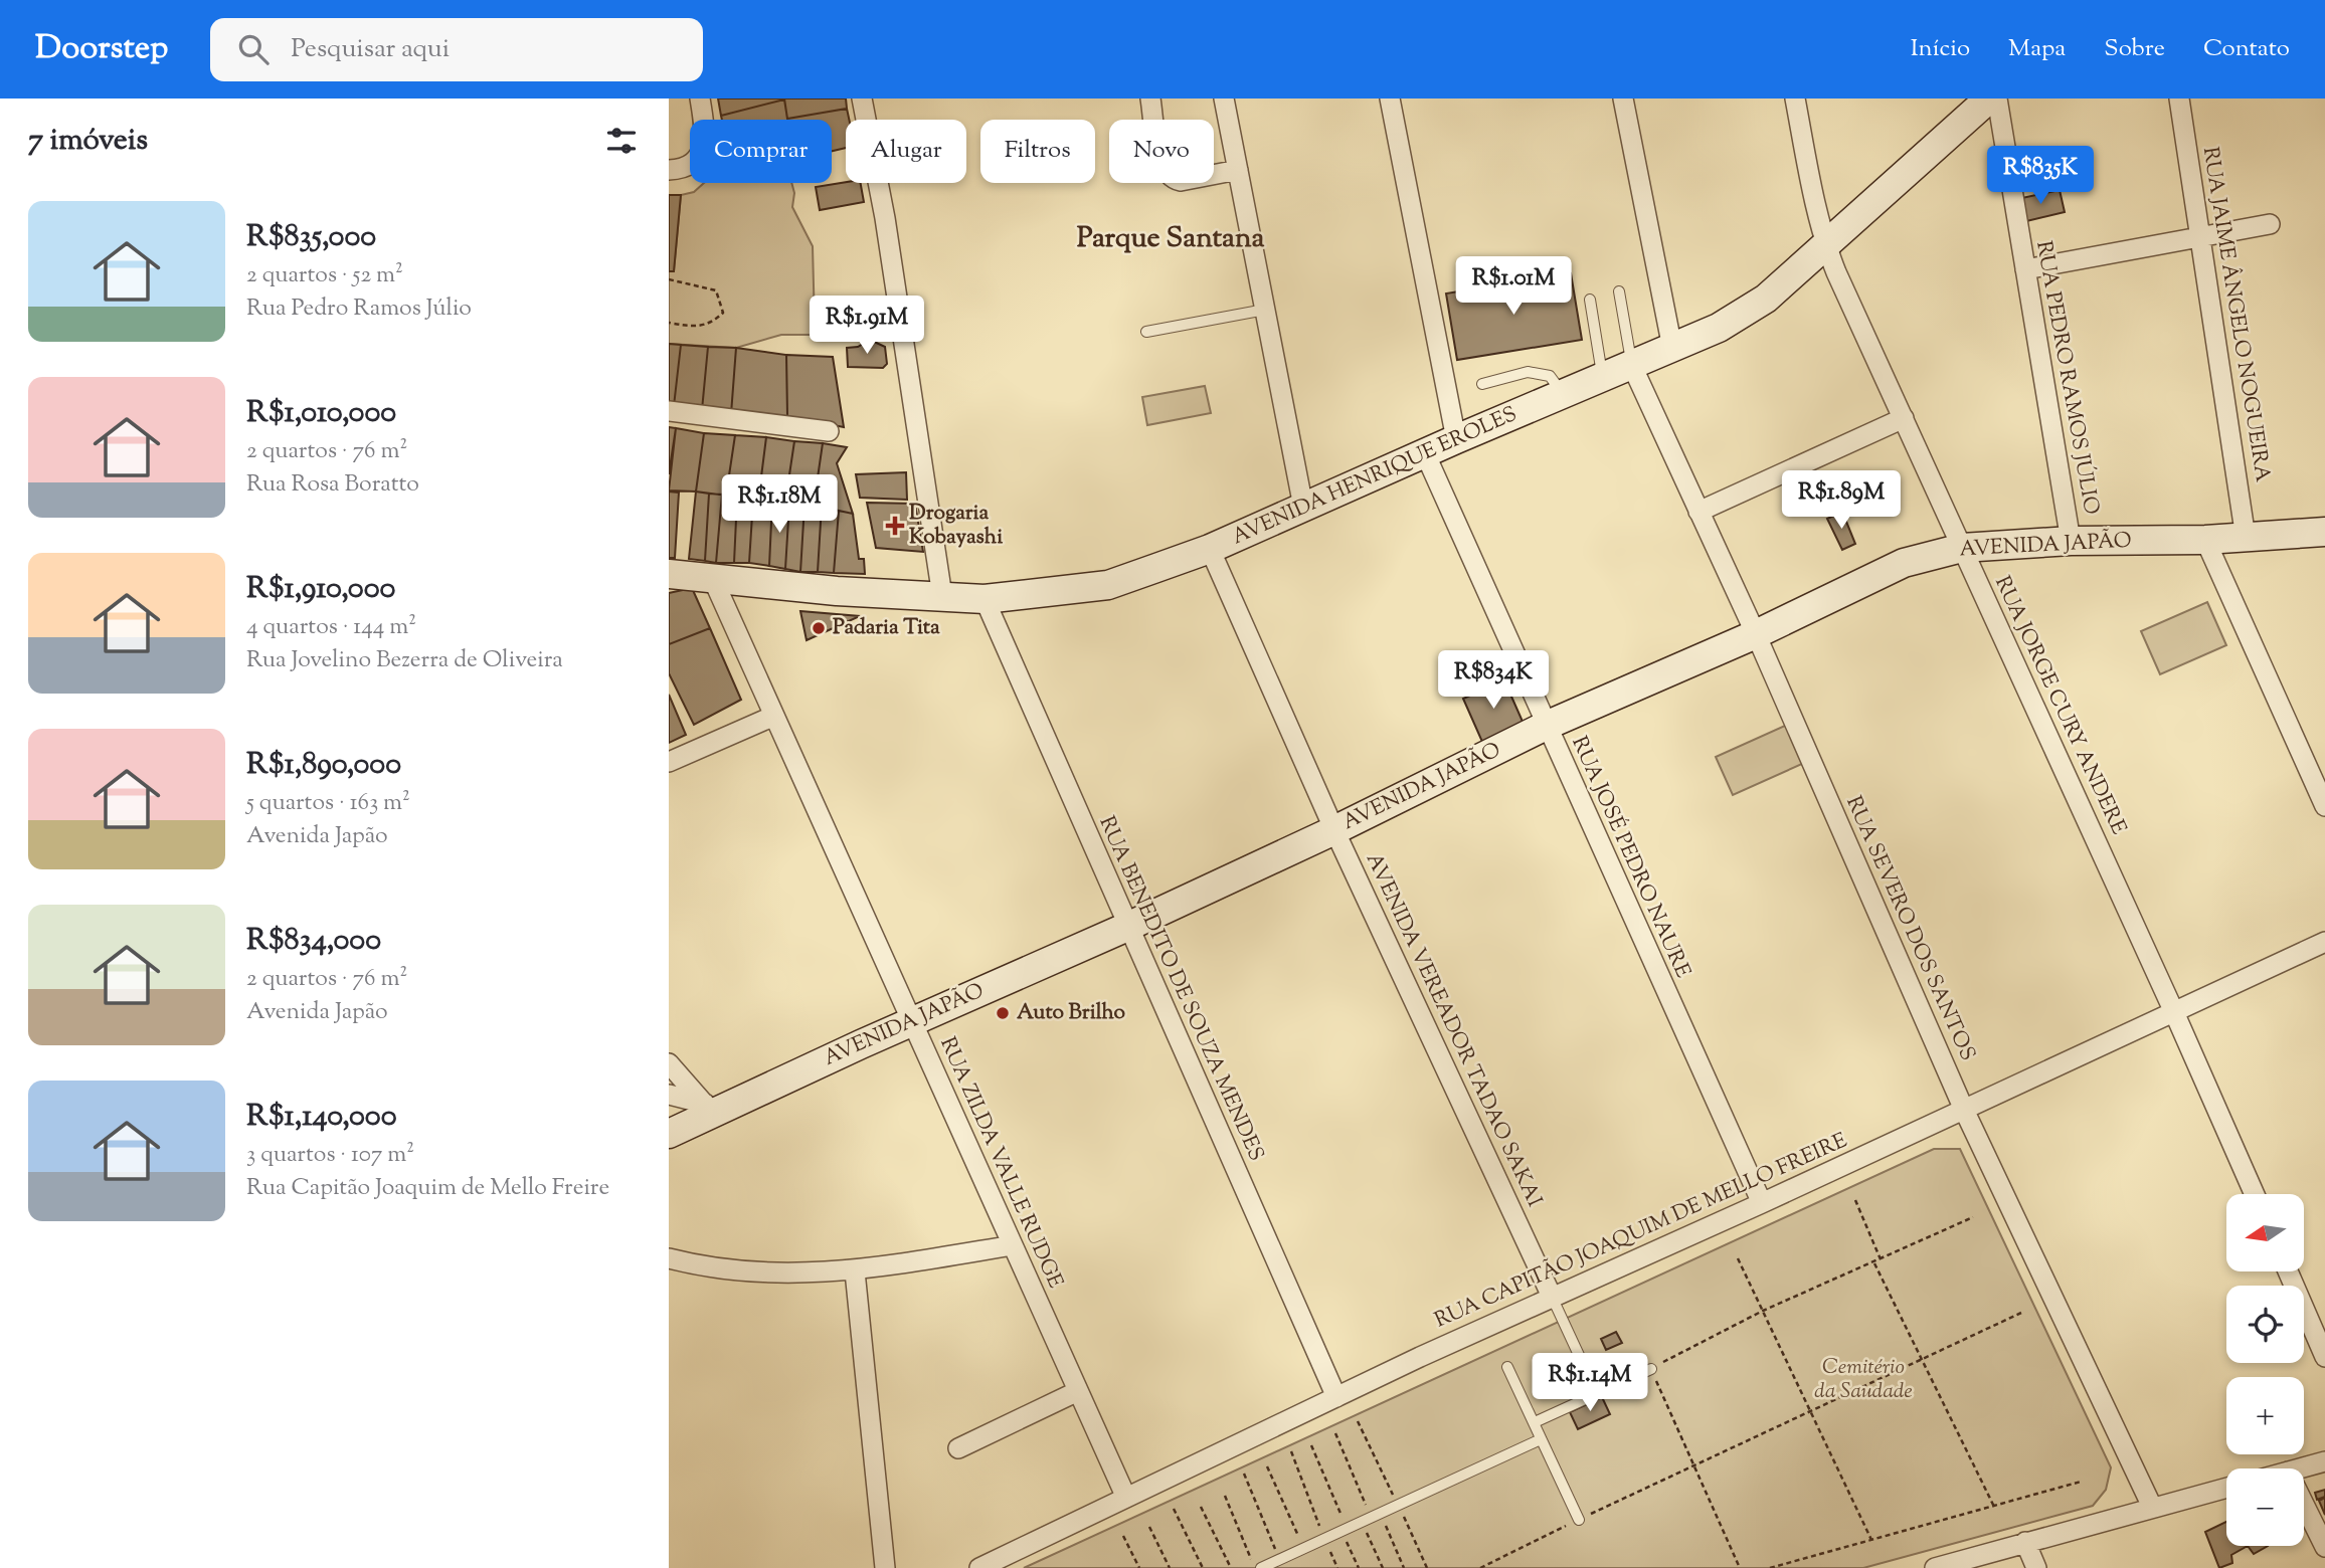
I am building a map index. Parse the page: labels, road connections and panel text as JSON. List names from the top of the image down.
{
  "streets": {
    "main road": ["AVENIDA HENRIQUE EROLES", "AVENIDA JAPÃO"],
    "street": [
      "RUA JAIME ÂNGELO NOGUEIRA",
      "RUA PEDRO RAMOS JÚLIO",
      "RUA JORGE CURY ANDERE",
      "RUA JOSÉ PEDRO NAURE",
      "RUA SEVERO DOS SANTOS",
      "RUA BENEDITO DE SOUZA MENDES",
      "AVENIDA VEREADOR TADAO SAKAI",
      "RUA ZILDA VALLE RUDGE",
      "RUA CAPITÃO JOAQUIM DE MELLO FREIRE"
    ]
  },
  "crossings": [
    ["RUA JAIME ÂNGELO NOGUEIRA", "AVENIDA JAPÃO"],
    ["RUA PEDRO RAMOS JÚLIO", "AVENIDA JAPÃO"],
    ["AVENIDA HENRIQUE EROLES", "RUA JORGE CURY ANDERE"],
    ["AVENIDA HENRIQUE EROLES", "RUA JOSÉ PEDRO NAURE"],
    ["AVENIDA HENRIQUE EROLES", "RUA SEVERO DOS SANTOS"],
    ["AVENIDA HENRIQUE EROLES", "RUA BENEDITO DE SOUZA MENDES"],
    ["AVENIDA HENRIQUE EROLES", "AVENIDA VEREADOR TADAO SAKAI"],
    ["AVENIDA HENRIQUE EROLES", "RUA ZILDA VALLE RUDGE"],
    ["AVENIDA JAPÃO", "RUA JORGE CURY ANDERE"],
    ["AVENIDA JAPÃO", "RUA JOSÉ PEDRO NAURE"],
    ["AVENIDA JAPÃO", "RUA SEVERO DOS SANTOS"],
    ["AVENIDA JAPÃO", "RUA BENEDITO DE SOUZA MENDES"],
    ["AVENIDA JAPÃO", "AVENIDA VEREADOR TADAO SAKAI"],
    ["AVENIDA JAPÃO", "RUA ZILDA VALLE RUDGE"],
    ["RUA JORGE CURY ANDERE", "RUA CAPITÃO JOAQUIM DE MELLO FREIRE"],
    ["RUA JOSÉ PEDRO NAURE", "RUA CAPITÃO JOAQUIM DE MELLO FREIRE"],
    ["RUA SEVERO DOS SANTOS", "RUA CAPITÃO JOAQUIM DE MELLO FREIRE"],
    ["RUA BENEDITO DE SOUZA MENDES", "RUA CAPITÃO JOAQUIM DE MELLO FREIRE"],
    ["AVENIDA VEREADOR TADAO SAKAI", "RUA CAPITÃO JOAQUIM DE MELLO FREIRE"],
    ["RUA ZILDA VALLE RUDGE", "RUA CAPITÃO JOAQUIM DE MELLO FREIRE"]
  ],
  "districts": ["Parque Santana"],
  "parks": ["Cemitério da Saudade"],
  "places": {
    "health": ["Drogaria Kobayashi"],
    "other": ["Padaria Tita", "Auto Brilho"]
  },
  "north": "left",
  "page": {
    "header": "Doorstep",
    "search": "Pesquisar aqui",
    "nav": [
      "Início",
      "Mapa",
      "Sobre",
      "Contato"
    ],
    "heading": "7 imóveis",
    "chip": [
      "Comprar",
      "Alugar",
      "Filtros",
      "Novo"
    ],
    "price": [
      "R$835K",
      "R$1.01M",
      "R$1.91M",
      "R$1.89M",
      "R$1.18M",
      "R$834K",
      "R$1.14M"
    ],
    "list": [
      {
        "name": "R$835,000",
        "note": "2 quartos · 52 m² · Rua Pedro Ramos Júlio"
      },
      {
        "name": "R$1,010,000",
        "note": "2 quartos · 76 m² · Rua Rosa Boratto"
      },
      {
        "name": "R$1,910,000",
        "note": "4 quartos · 144 m² · Rua Jovelino Bezerra de Oliveira"
      },
      {
        "name": "R$1,890,000",
        "note": "5 quartos · 163 m² · Avenida Japão"
      },
      {
        "name": "R$834,000",
        "note": "2 quartos · 76 m² · Avenida Japão"
      },
      {
        "name": "R$1,140,000",
        "note": "3 quartos · 107 m² · Rua Capitão Joaquim de Mello Freire"
      }
    ],
    "map_buttons": ["+", "−"]
  }
}
